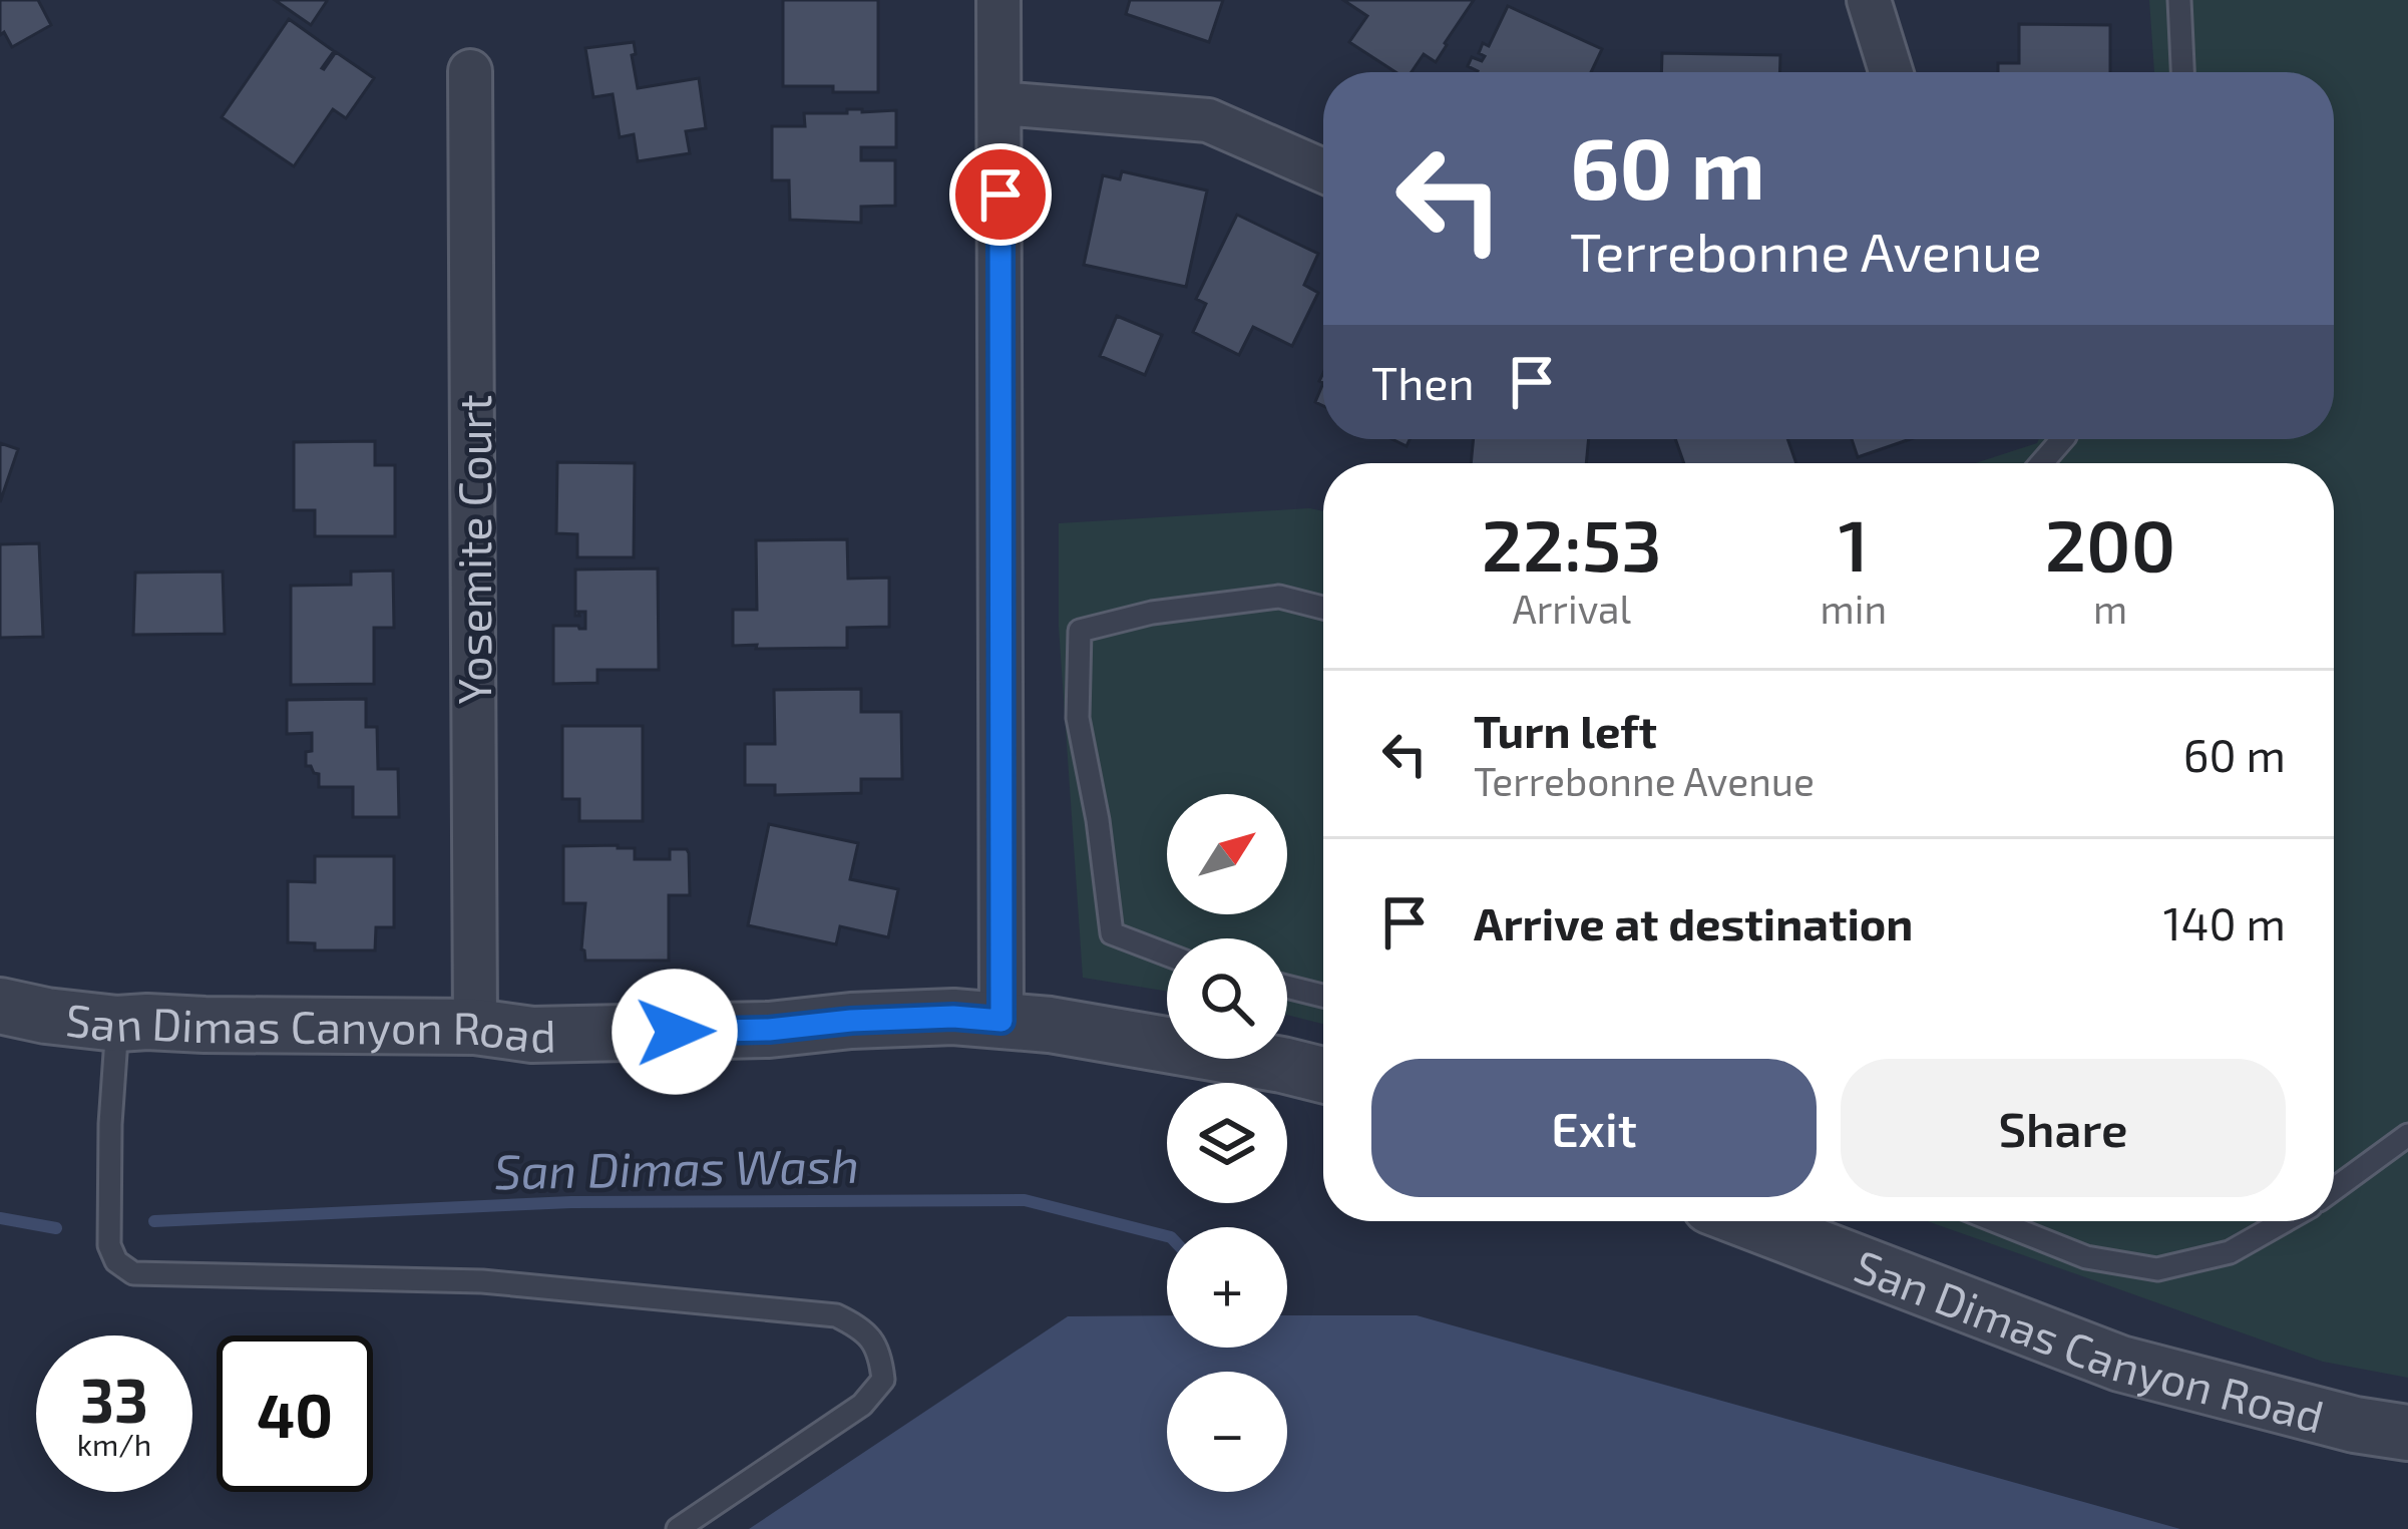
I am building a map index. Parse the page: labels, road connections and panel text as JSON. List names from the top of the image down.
{
  "streets": {
    "street": ["Yosemite Court", "San Dimas Canyon Road"]
  },
  "crossings": [
    ["Yosemite Court", "San Dimas Canyon Road"]
  ],
  "water": ["San Dimas Wash"],
  "north": "top right",
  "page": {
    "turn": ["60 m", "Terrebonne Avenue"],
    "then": "Then",
    "eta": [
      "22:53",
      "Arrival",
      "1",
      "min",
      "200",
      "m"
    ],
    "list": [
      {
        "name": "Turn left",
        "note": "Terrebonne Avenue",
        "value": "60 m"
      },
      {
        "name": "Arrive at destination",
        "value": "140 m"
      }
    ],
    "map_buttons": ["+", "−"],
    "buttons": ["Exit", "Share"],
    "speed": "33 km/h",
    "limit": "40"
  }
}
